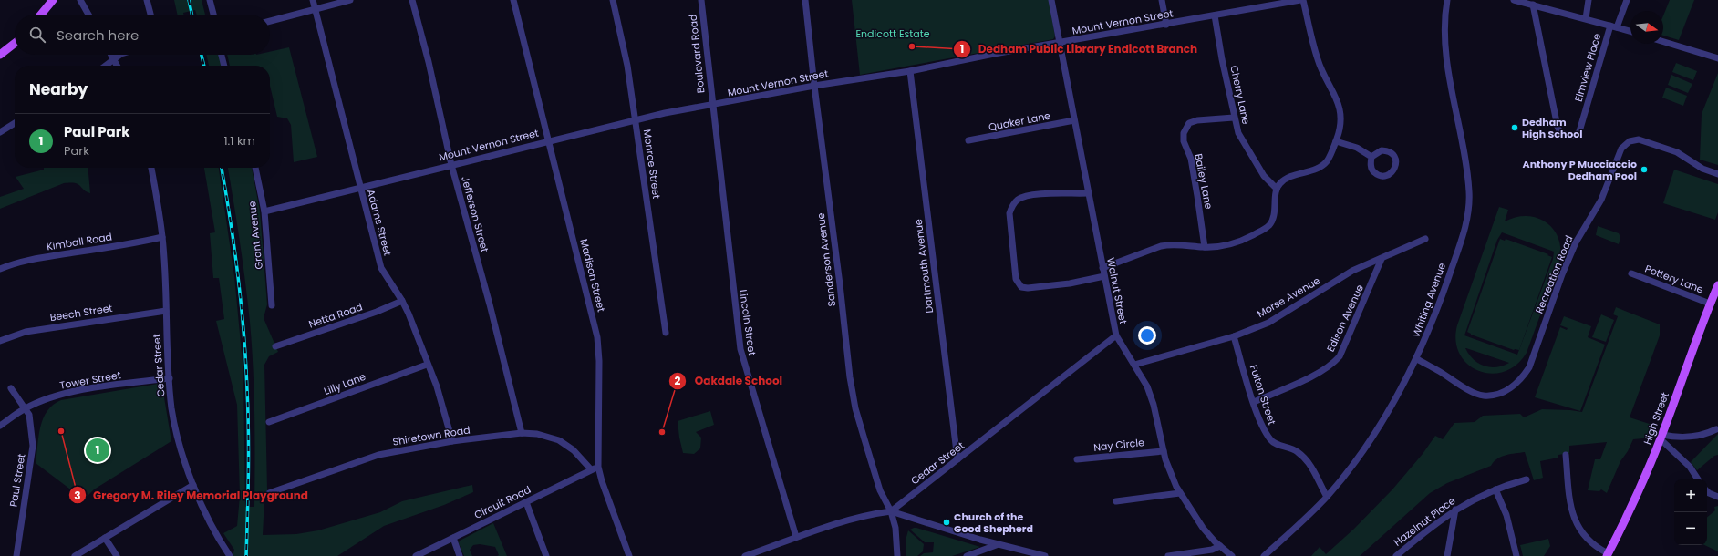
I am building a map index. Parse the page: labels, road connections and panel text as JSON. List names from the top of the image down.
{
  "streets": {
    "main road": ["High Street"],
    "street": [
      "Mount Vernon Street",
      "Boulevard Road",
      "Elmview Place",
      "Cherry Lane",
      "Quaker Lane",
      "Monroe Street",
      "Bailey Lane",
      "Jefferson Street",
      "Adams Street",
      "Grant Avenue",
      "Kimball Road",
      "Sanderson Avenue",
      "Dartmouth Avenue",
      "Recreation Road",
      "Madison Street",
      "Pottery Lane",
      "Walnut Street",
      "Morse Avenue",
      "Whiting Avenue",
      "Beech Street",
      "Netta Road",
      "Edison Avenue",
      "Lincoln Street",
      "Cedar Street",
      "Tower Street",
      "Lilly Lane",
      "Fulton Street",
      "Shiretown Road",
      "Nay Circle",
      "Paul Street",
      "Circuit Road",
      "Hazelnut Place"
    ]
  },
  "crossings": [
    ["Mount Vernon Street", "Boulevard Road"],
    ["Mount Vernon Street", "Cherry Lane"],
    ["Mount Vernon Street", "Monroe Street"],
    ["Mount Vernon Street", "Jefferson Street"],
    ["Mount Vernon Street", "Adams Street"],
    ["Mount Vernon Street", "Grant Avenue"],
    ["Mount Vernon Street", "Sanderson Avenue"],
    ["Mount Vernon Street", "Dartmouth Avenue"],
    ["Mount Vernon Street", "Madison Street"],
    ["Mount Vernon Street", "Walnut Street"],
    ["Mount Vernon Street", "Lincoln Street"],
    ["Boulevard Road", "Lincoln Street"],
    ["Cherry Lane", "Bailey Lane"],
    ["Quaker Lane", "Walnut Street"],
    ["Jefferson Street", "Shiretown Road"],
    ["Adams Street", "Netta Road"],
    ["Adams Street", "Lilly Lane"],
    ["Adams Street", "Shiretown Road"],
    ["Kimball Road", "Cedar Street"],
    ["Sanderson Avenue", "Cedar Street"],
    ["Dartmouth Avenue", "Cedar Street"],
    ["Recreation Road", "Whiting Avenue"],
    ["Madison Street", "Circuit Road"],
    ["Pottery Lane", "High Street"],
    ["Walnut Street", "Morse Avenue"],
    ["Walnut Street", "Cedar Street"],
    ["Walnut Street", "Nay Circle"],
    ["Morse Avenue", "Edison Avenue"],
    ["Morse Avenue", "Fulton Street"],
    ["Whiting Avenue", "Fulton Street"],
    ["Beech Street", "Cedar Street"],
    ["Edison Avenue", "Fulton Street"],
    ["Lincoln Street", "Cedar Street"],
    ["Cedar Street", "Tower Street"],
    ["Tower Street", "Paul Street"],
    ["Shiretown Road", "Circuit Road"]
  ],
  "parks": ["Endicott Estate"],
  "places": [
    "Dedham Public Library Endicott Branch",
    "Dedham High School",
    "Anthony P Mucciaccio Dedham Pool",
    "Gregory M. Riley Memorial Playground",
    "Oakdale School",
    "Church of the Good Shepherd"
  ],
  "north": "right",
  "page": {
    "search": "Search here",
    "heading": "Nearby",
    "list": [
      {
        "mark": "1",
        "name": "Paul Park",
        "note": "Park",
        "value": "1.1 km"
      }
    ],
    "pins": "1",
    "map_buttons": ["+", "−"]
  }
}
